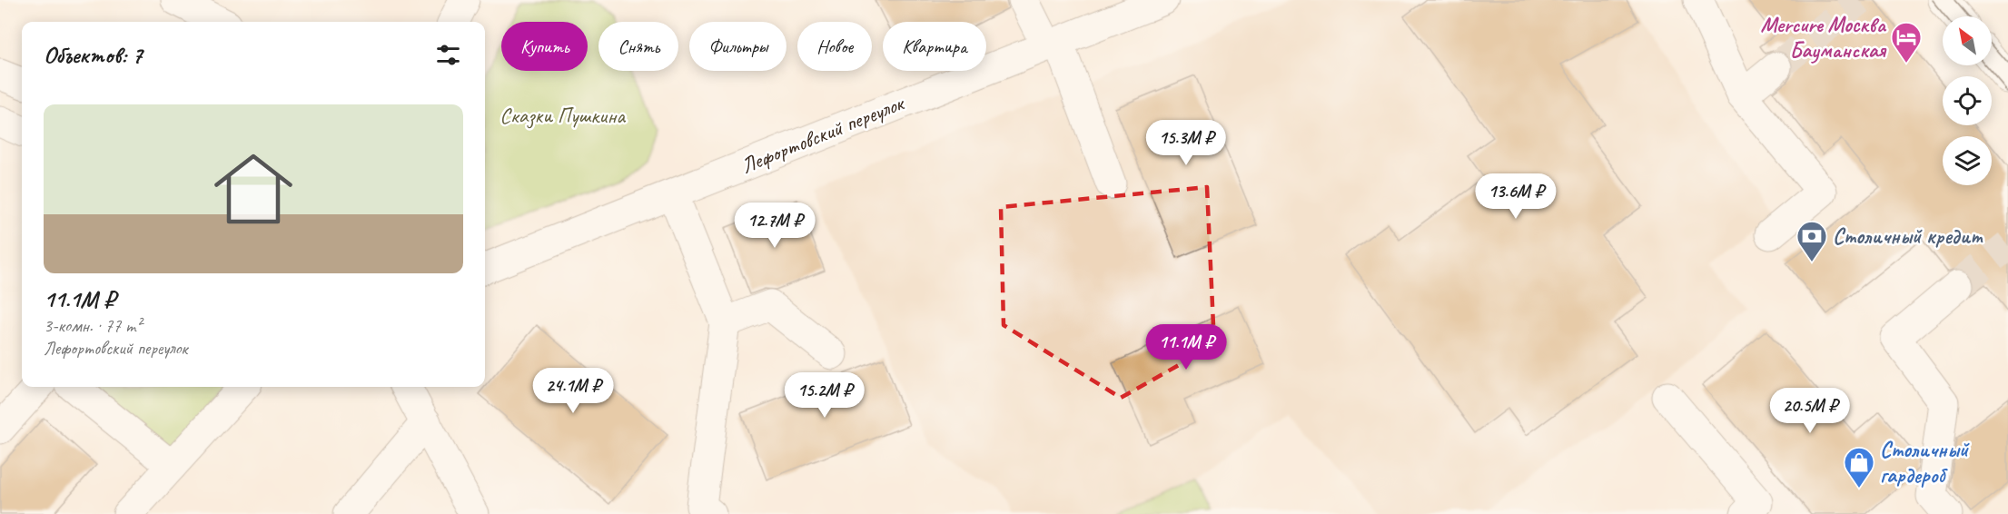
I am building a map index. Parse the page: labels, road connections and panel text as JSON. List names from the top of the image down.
{
  "streets": {
    "street": ["Лефортовский переулок"]
  },
  "parks": ["Сказки Пушкина"],
  "places": {
    "hotel": ["Mercure Москва Бауманская"],
    "bank": ["Столичный кредит"],
    "shop": ["Столичный гардероб"]
  },
  "north": "top left",
  "page": {
    "chip": [
      "Купить",
      "Снять",
      "Фильтры",
      "Новое",
      "Квартира"
    ],
    "heading": "Объектов: 7",
    "list": [
      {
        "name": "11.1M ₽",
        "note": "3-комн. · 77 m² · Лефортовский переулок"
      }
    ],
    "price": [
      "15.3M ₽",
      "13.6M ₽",
      "12.7M ₽",
      "11.1M ₽",
      "24.1M ₽",
      "15.2M ₽",
      "20.5M ₽"
    ]
  }
}
